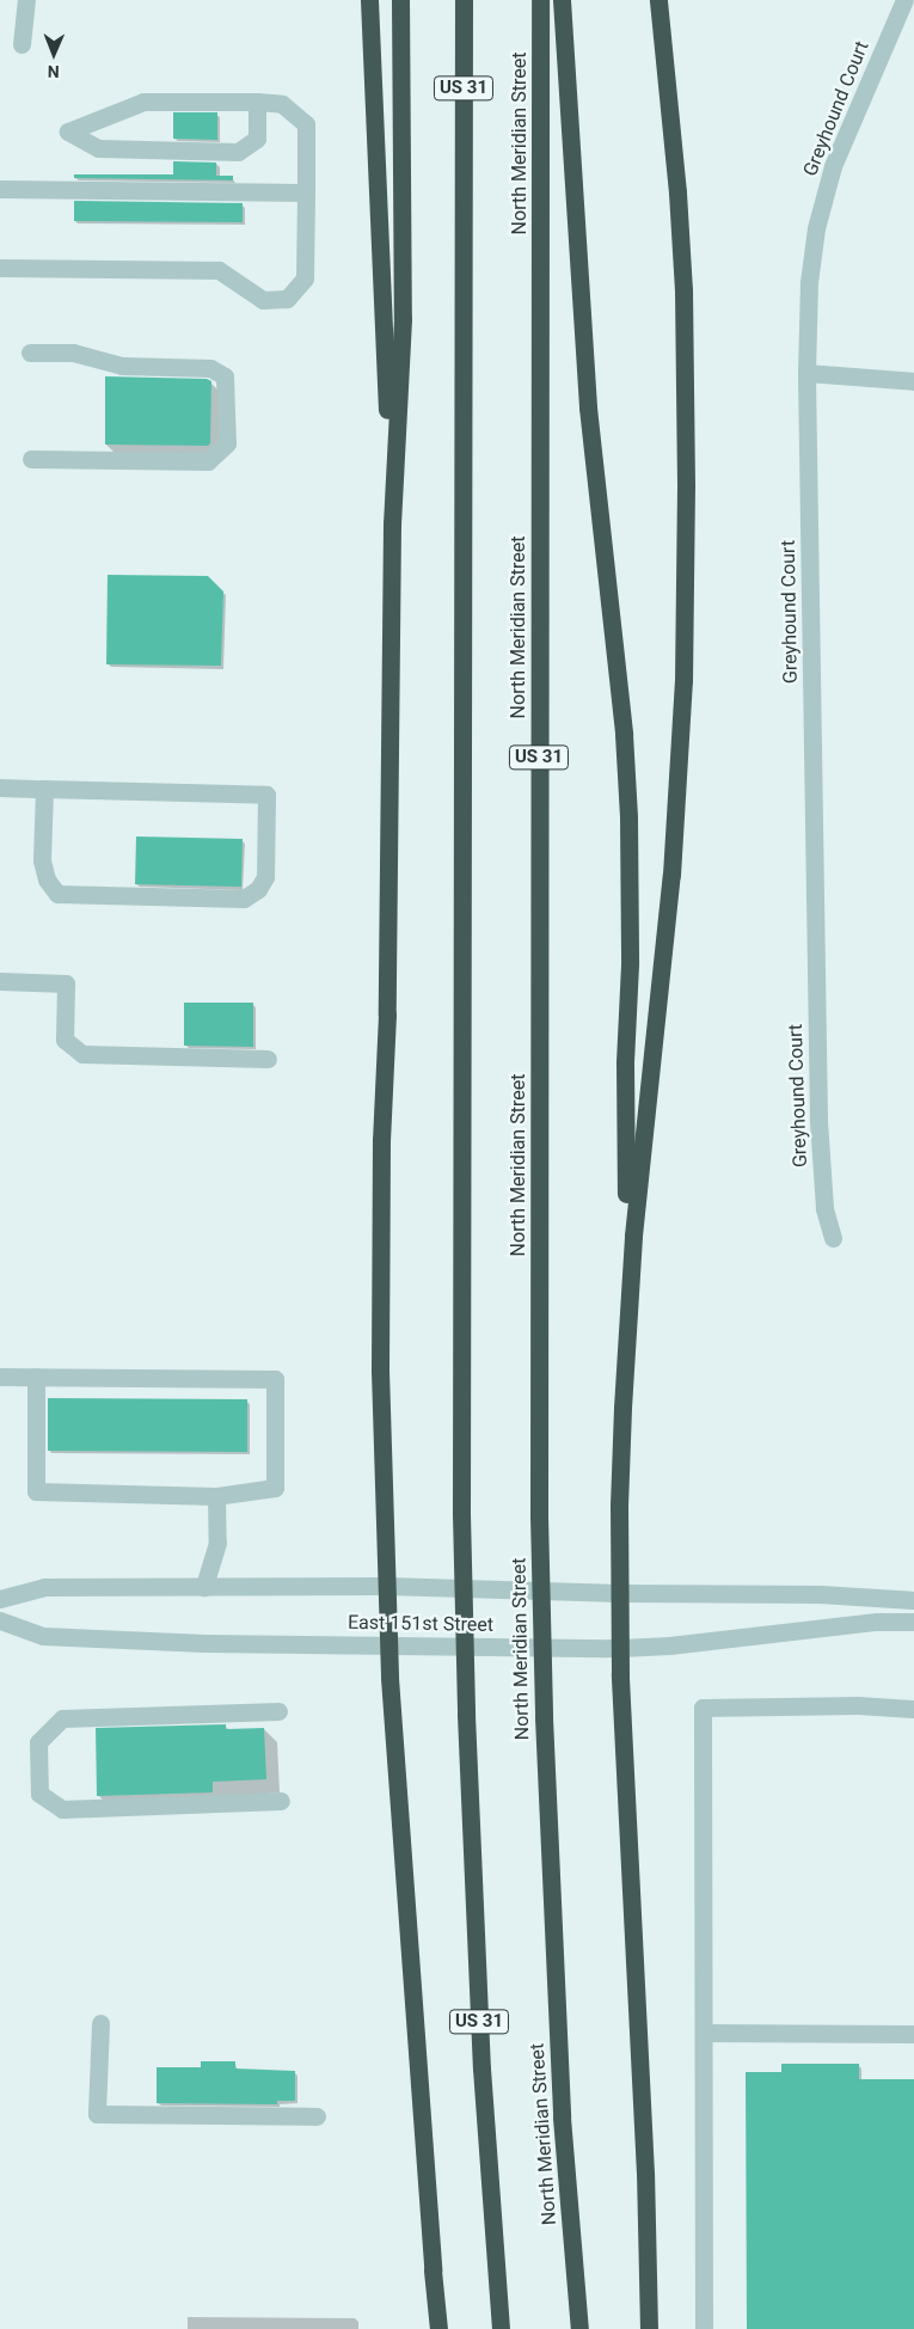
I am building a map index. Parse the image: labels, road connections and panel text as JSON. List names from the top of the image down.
{
  "streets": {
    "highway": ["US 31", "North Meridian Street"],
    "street": ["Greyhound Court", "East 151st Street"]
  },
  "north": "bottom"
}
